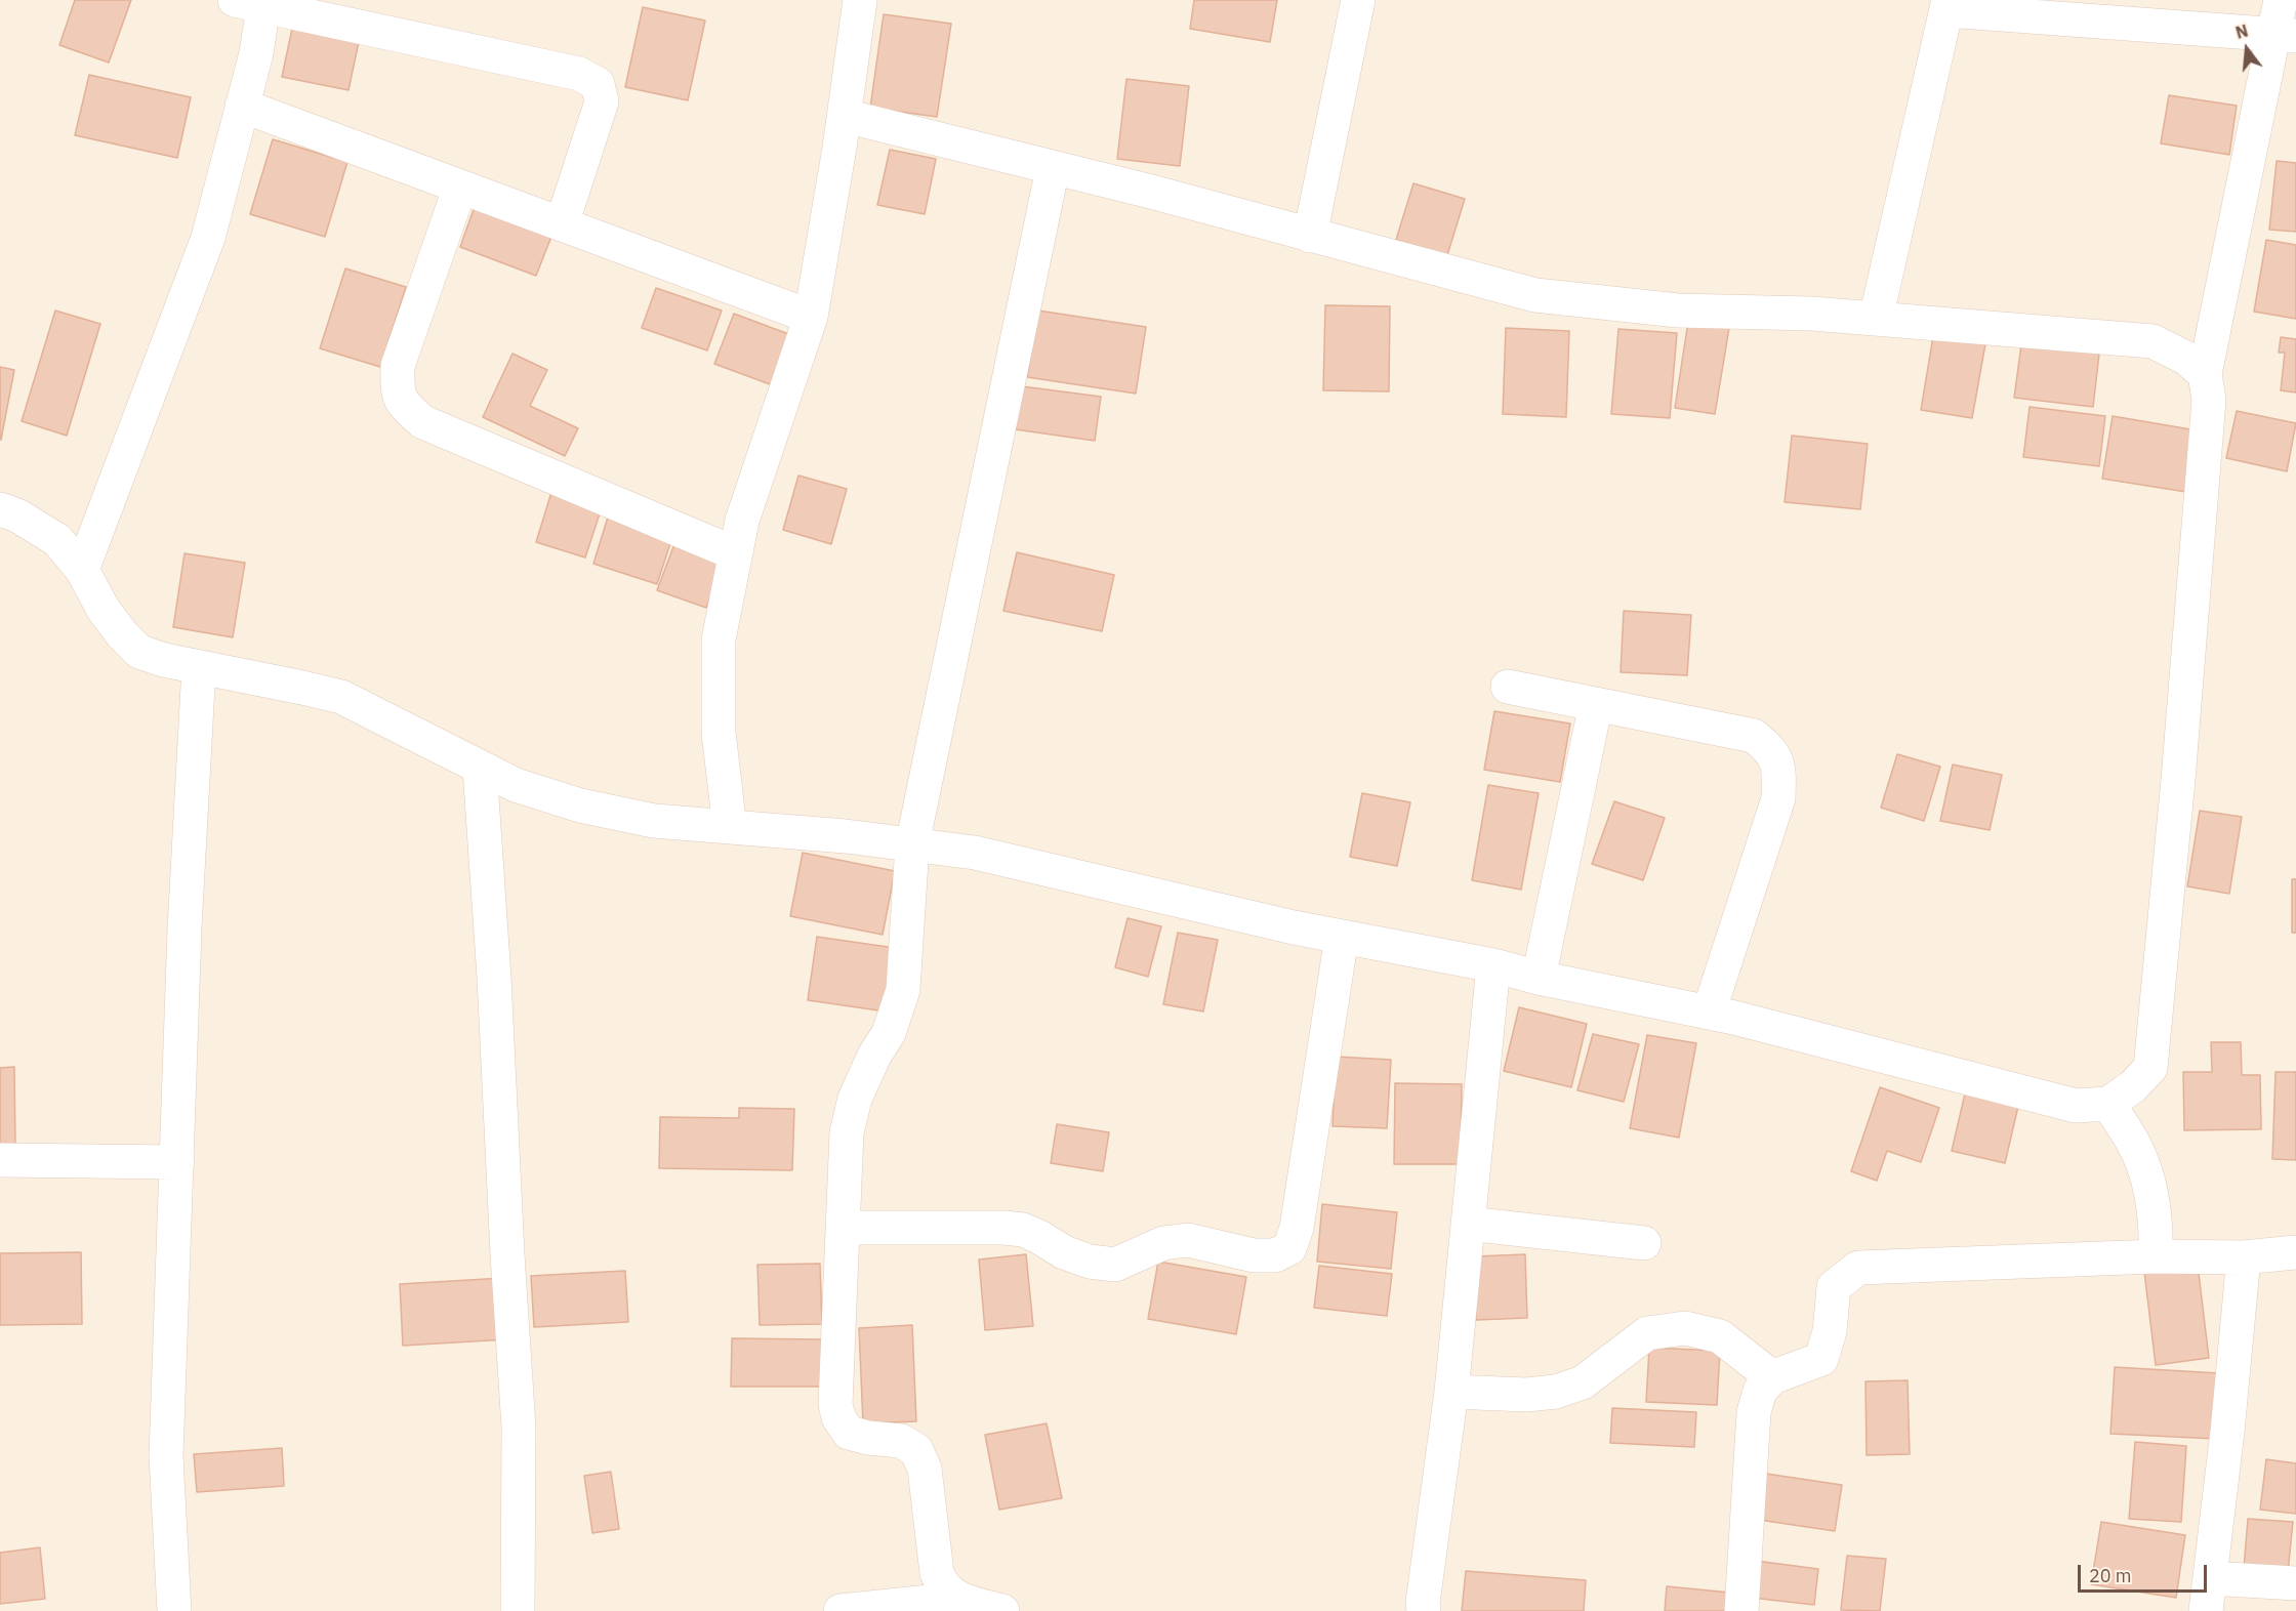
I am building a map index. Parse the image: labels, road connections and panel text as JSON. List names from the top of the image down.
{
  "scale_bar": "20 m",
  "north": "top"
}
